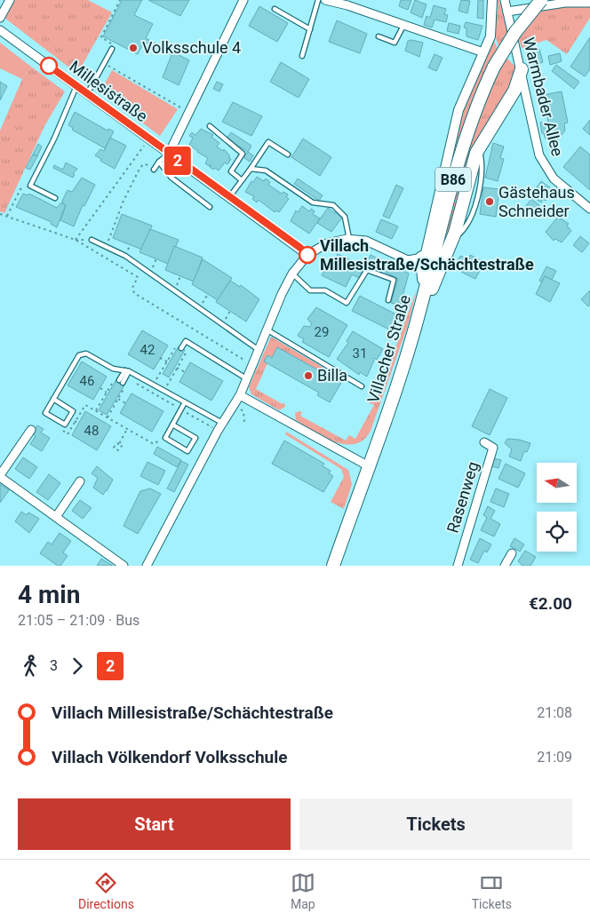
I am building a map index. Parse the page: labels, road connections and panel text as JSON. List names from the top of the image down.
{
  "streets": {
    "main road": ["B86", "Villacher Straße"],
    "street": ["Millesistraße", "Warmbader Allee", "Rasenweg"]
  },
  "places": [
    "Volksschule 4",
    "Gästehaus Schneider",
    "Villach Millesistraße/Schächtestraße",
    "Billa"
  ],
  "lines": ["bus line 2"],
  "house_numbers": [
    "29",
    "42",
    "31",
    "46",
    "48"
  ],
  "north": "left",
  "page": {
    "on_map": "2",
    "heading": ["4 min", "21:05 – 21:09 · Bus", "€2.00"],
    "legs": ["3", "2"],
    "list": [
      {
        "name": "Villach Millesistraße/Schächtestraße",
        "value": "21:08"
      },
      {
        "name": "Villach Völkendorf Volksschule",
        "value": "21:09"
      }
    ],
    "buttons": ["Start", "Tickets"],
    "tabs": ["Directions", "Map", "Tickets"]
  }
}
